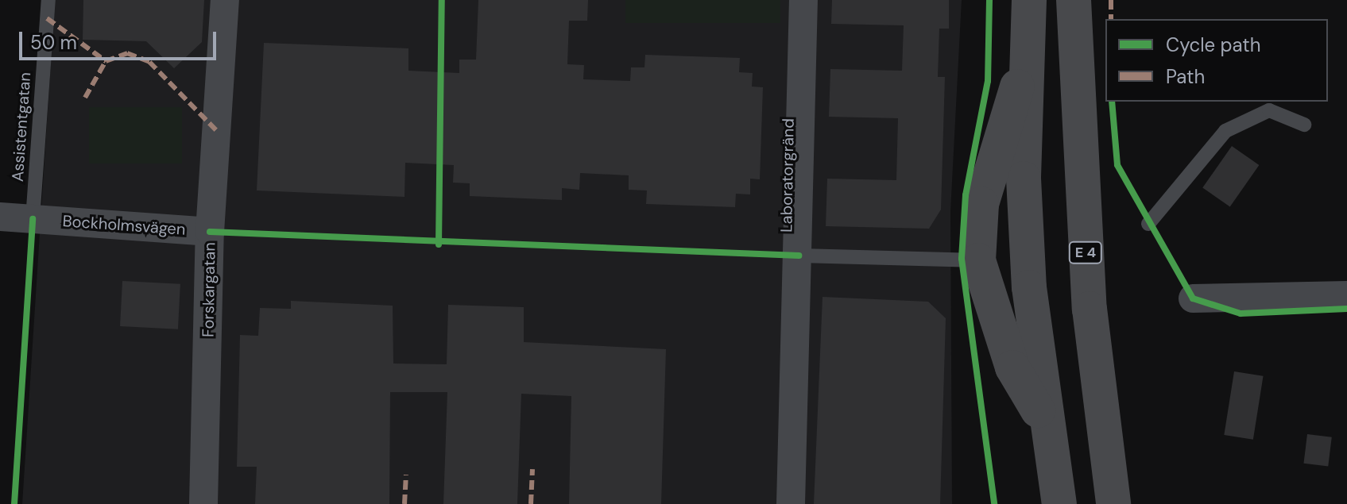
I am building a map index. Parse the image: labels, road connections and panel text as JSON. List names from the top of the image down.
{
  "streets": {
    "highway": ["E 4"],
    "street": ["Laboratorgränd", "Bockholmsvägen", "Forskargatan"],
    "lane": ["Assistentgatan"]
  },
  "crossings": [
    ["Assistentgatan", "Bockholmsvägen"],
    ["Bockholmsvägen", "Forskargatan"]
  ],
  "legend": ["Cycle path", "Path"],
  "scale_bar": "50 m"
}
